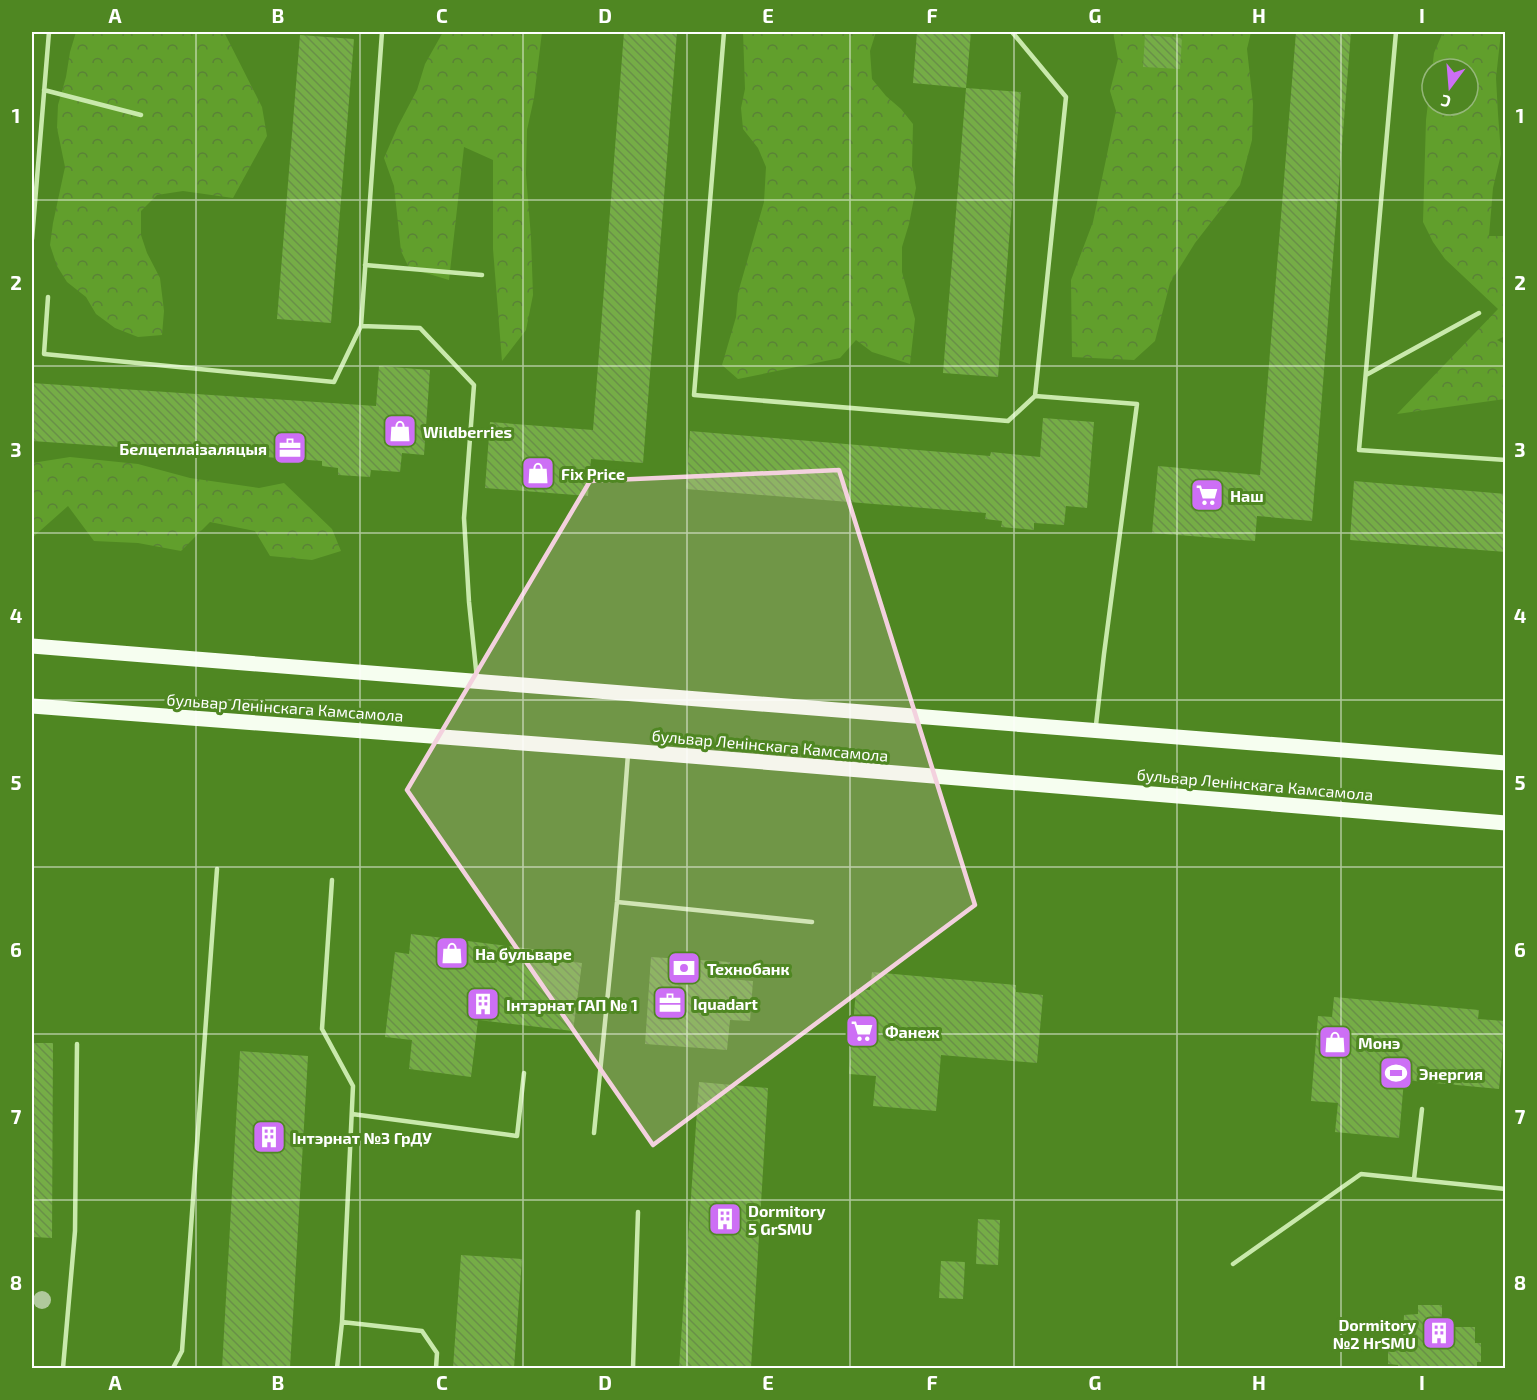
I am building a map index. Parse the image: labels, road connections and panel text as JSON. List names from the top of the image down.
{
  "streets": {
    "main road": ["бульвар Ленінскага Камсамола"]
  },
  "places": {
    "shop": [
      "Wildberries",
      "Fix Price",
      "На бульваре",
      "Монэ"
    ],
    "office": ["Белцеплаізаляцыя", "Iquadart"],
    "supermarket": ["Наш", "Фанеж"],
    "bank": ["Технобанк"],
    "building": [
      "Інтэрнат ГАП № 1",
      "Інтэрнат №3 ГрДУ",
      "Dormitory 5 GrSMU",
      "Dormitory №2 HrSMU"
    ],
    "sports": ["Энергия"]
  },
  "north": "bottom",
  "grid": {
    "columns": [
      "A",
      "B",
      "C",
      "D",
      "E",
      "F",
      "G",
      "H",
      "I"
    ],
    "rows": [
      "1",
      "2",
      "3",
      "4",
      "5",
      "6",
      "7",
      "8"
    ]
  }
}
